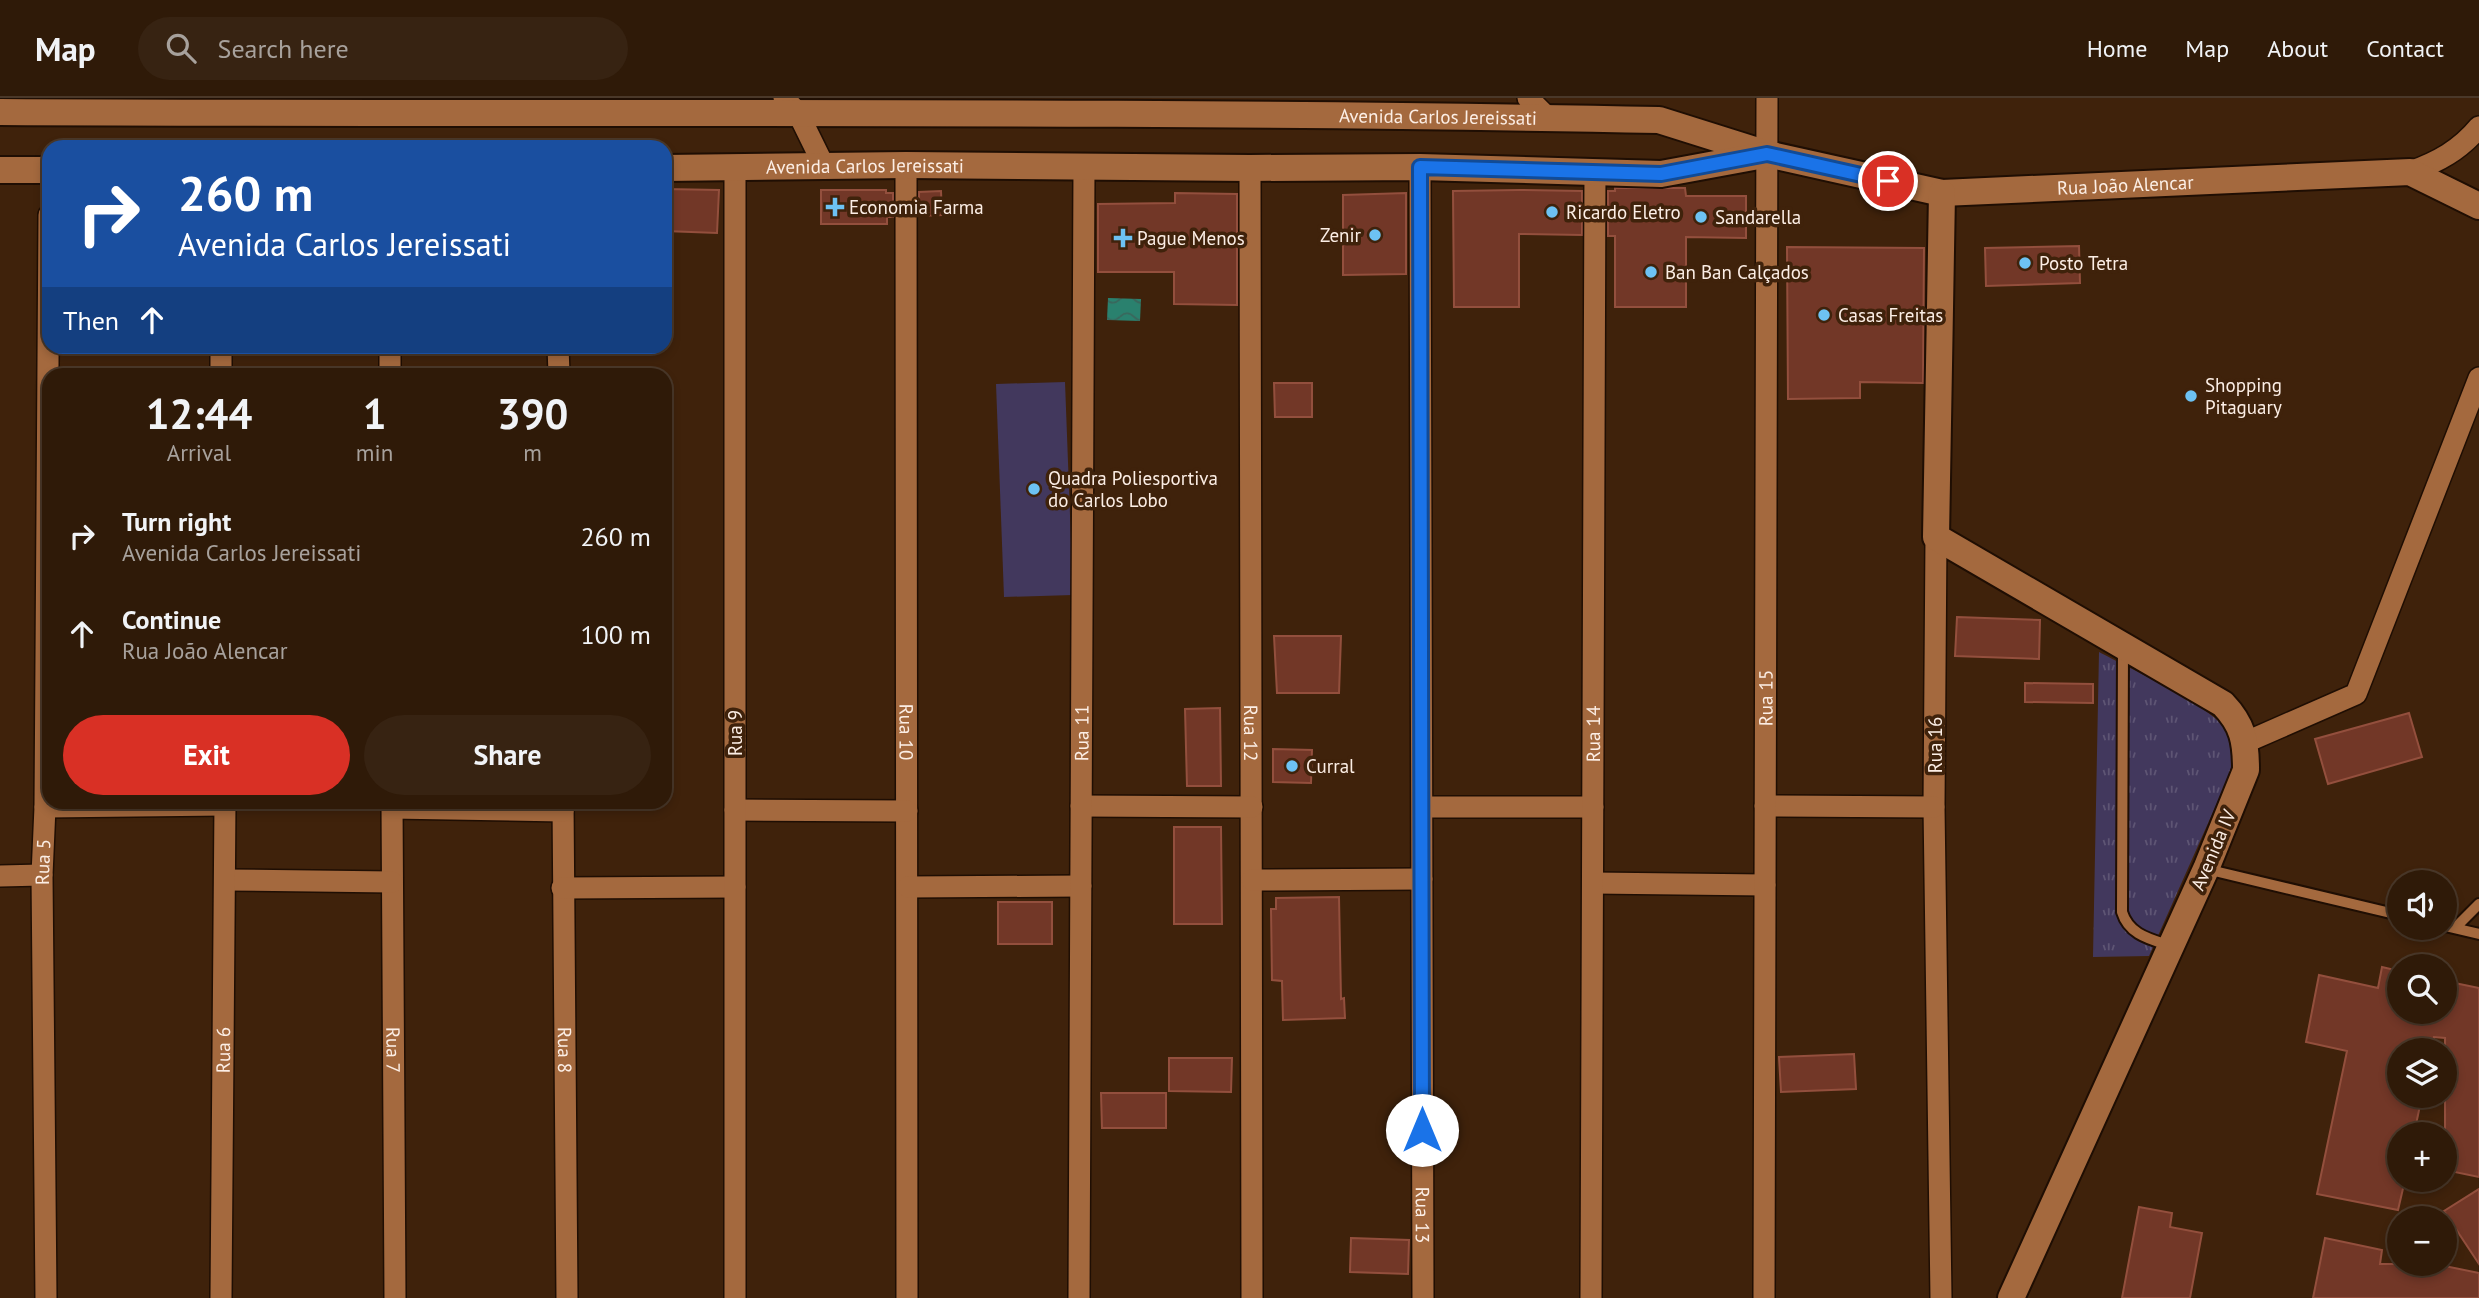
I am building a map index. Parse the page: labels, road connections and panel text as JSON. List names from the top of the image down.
{
  "streets": {
    "street": [
      "Avenida Carlos Jereissati",
      "Rua João Alencar",
      "Rua 15",
      "Rua 10",
      "Rua 11",
      "Rua 9",
      "Rua 12",
      "Rua 14",
      "Rua 16",
      "Avenida IV",
      "Rua 5",
      "Rua 6",
      "Rua 7",
      "Rua 8",
      "Rua 13"
    ]
  },
  "crossings": [
    ["Avenida Carlos Jereissati", "Rua João Alencar"],
    ["Avenida Carlos Jereissati", "Rua 15"],
    ["Avenida Carlos Jereissati", "Rua 10"],
    ["Avenida Carlos Jereissati", "Rua 11"],
    ["Avenida Carlos Jereissati", "Rua 9"],
    ["Avenida Carlos Jereissati", "Rua 12"],
    ["Avenida Carlos Jereissati", "Rua 14"],
    ["Avenida Carlos Jereissati", "Rua 13"],
    ["Rua João Alencar", "Rua 15"],
    ["Rua João Alencar", "Rua 16"],
    ["Rua 16", "Avenida IV"]
  ],
  "places": {
    "health": ["Economia Farma", "Pague Menos"],
    "other": [
      "Ricardo Eletro",
      "Sandarella",
      "Zenir",
      "Posto Tetra",
      "Ban Ban Calçados",
      "Casas Freitas",
      "Shopping Pitaguary",
      "Quadra Poliesportiva do Carlos Lobo",
      "Curral"
    ]
  },
  "page": {
    "header": "Map",
    "search": "Search here",
    "nav": [
      "Home",
      "Map",
      "About",
      "Contact"
    ],
    "turn": ["260 m", "Avenida Carlos Jereissati"],
    "then": "Then",
    "eta": [
      "12:44",
      "Arrival",
      "1",
      "min",
      "390",
      "m"
    ],
    "list": [
      {
        "name": "Turn right",
        "note": "Avenida Carlos Jereissati",
        "value": "260 m"
      },
      {
        "name": "Continue",
        "note": "Rua João Alencar",
        "value": "100 m"
      }
    ],
    "buttons": ["Exit", "Share"],
    "map_buttons": ["+", "−"]
  }
}
